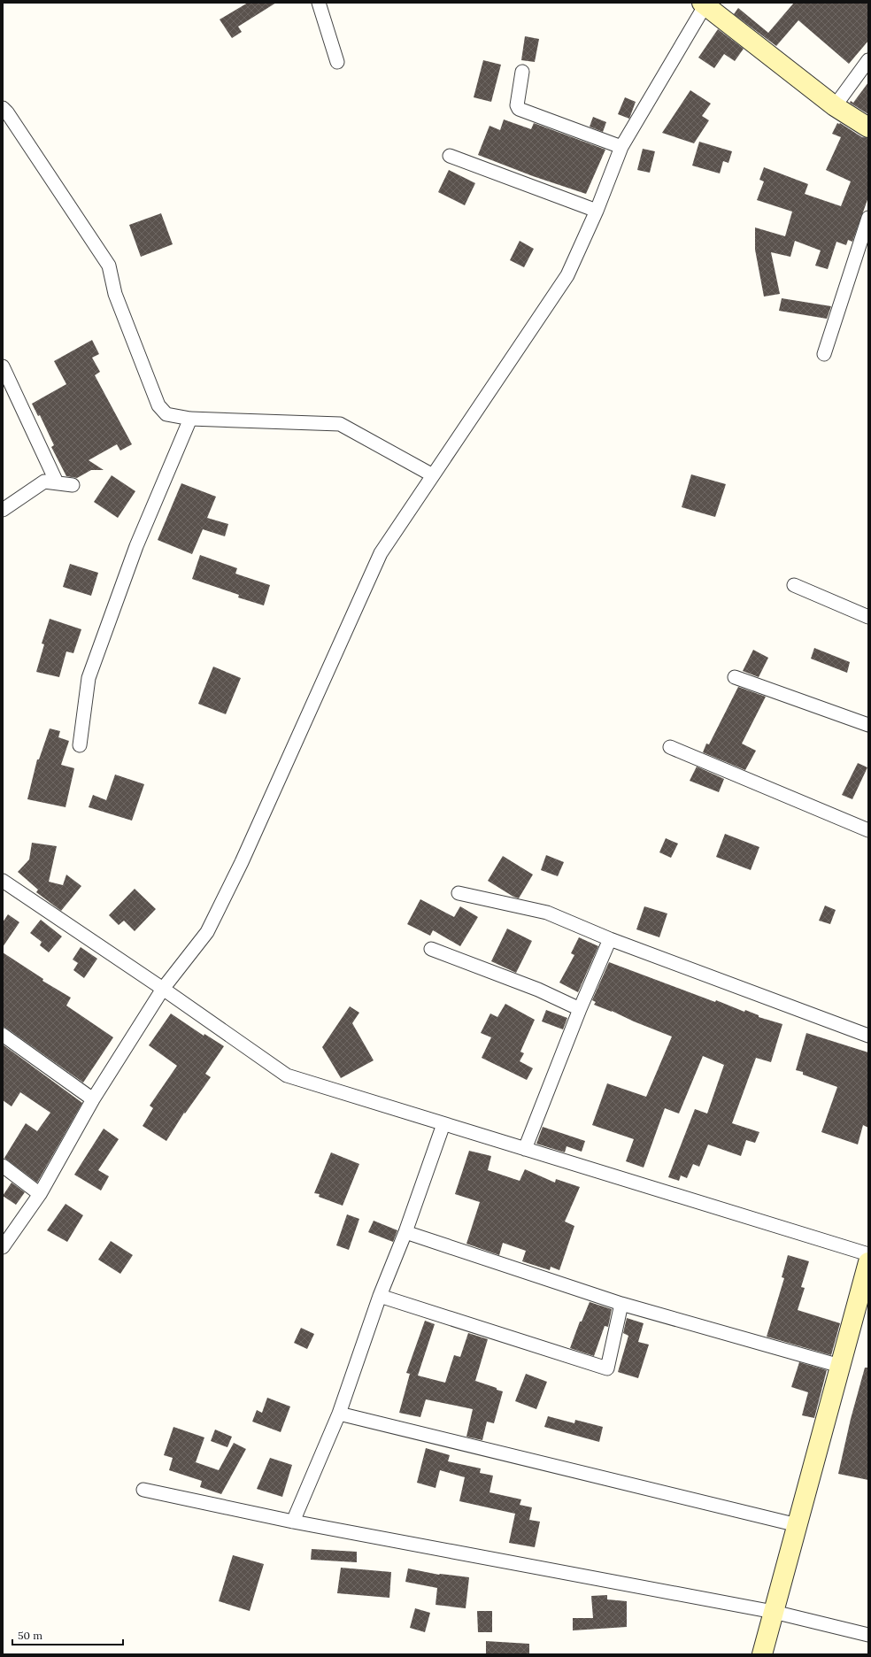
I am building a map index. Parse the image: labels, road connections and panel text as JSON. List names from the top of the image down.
{
  "scale_bar": "50 m"
}
